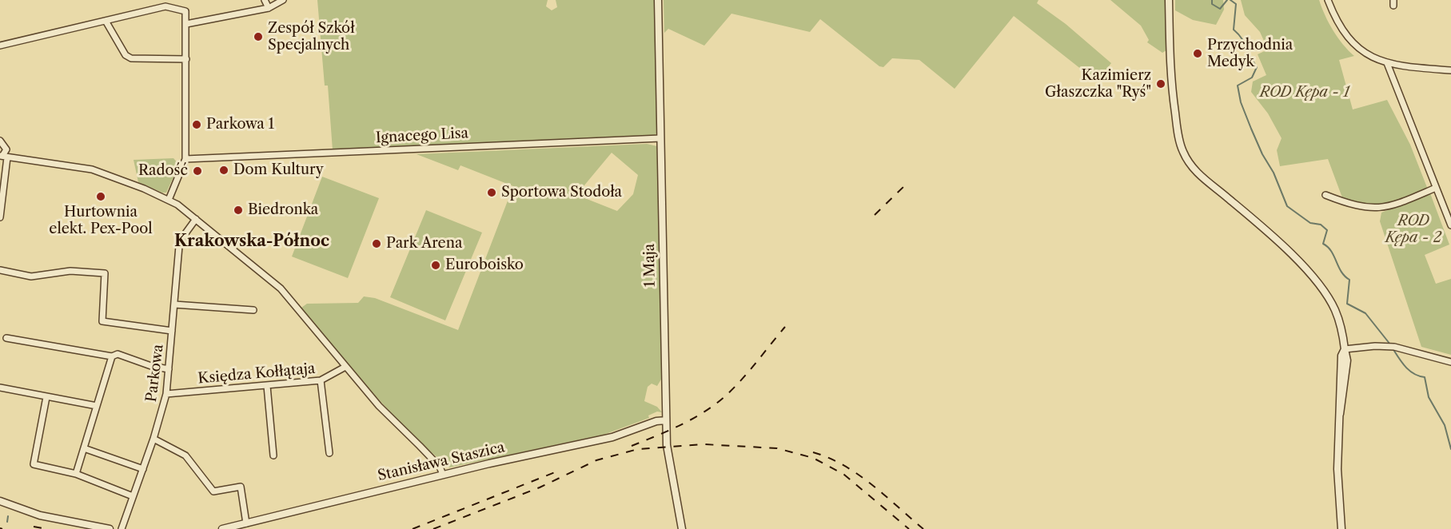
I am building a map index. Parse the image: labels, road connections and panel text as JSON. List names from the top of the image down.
{
  "streets": {
    "street": [
      "Ignacego Lisa",
      "1 Maja",
      "Parkowa",
      "Księdza Kołłątaja",
      "Stanisława Staszica"
    ]
  },
  "crossings": [
    ["Ignacego Lisa", "1 Maja"],
    ["1 Maja", "Stanisława Staszica"],
    ["Parkowa", "Księdza Kołłątaja"]
  ],
  "districts": ["Krakowska-Północ"],
  "parks": ["ROD Kępa - 1", "ROD Kępa - 2"],
  "places": [
    "Zespół Szkół Specjalnych",
    "Przychodnia Medyk",
    "Kazimierz Głaszczka \"Ryś\"",
    "Parkowa 1",
    "Dom Kultury",
    "Radość",
    "Sportowa Stodoła",
    "Hurtownia elekt. Pex-Pool",
    "Biedronka",
    "Park Arena",
    "Euroboisko"
  ]
}
